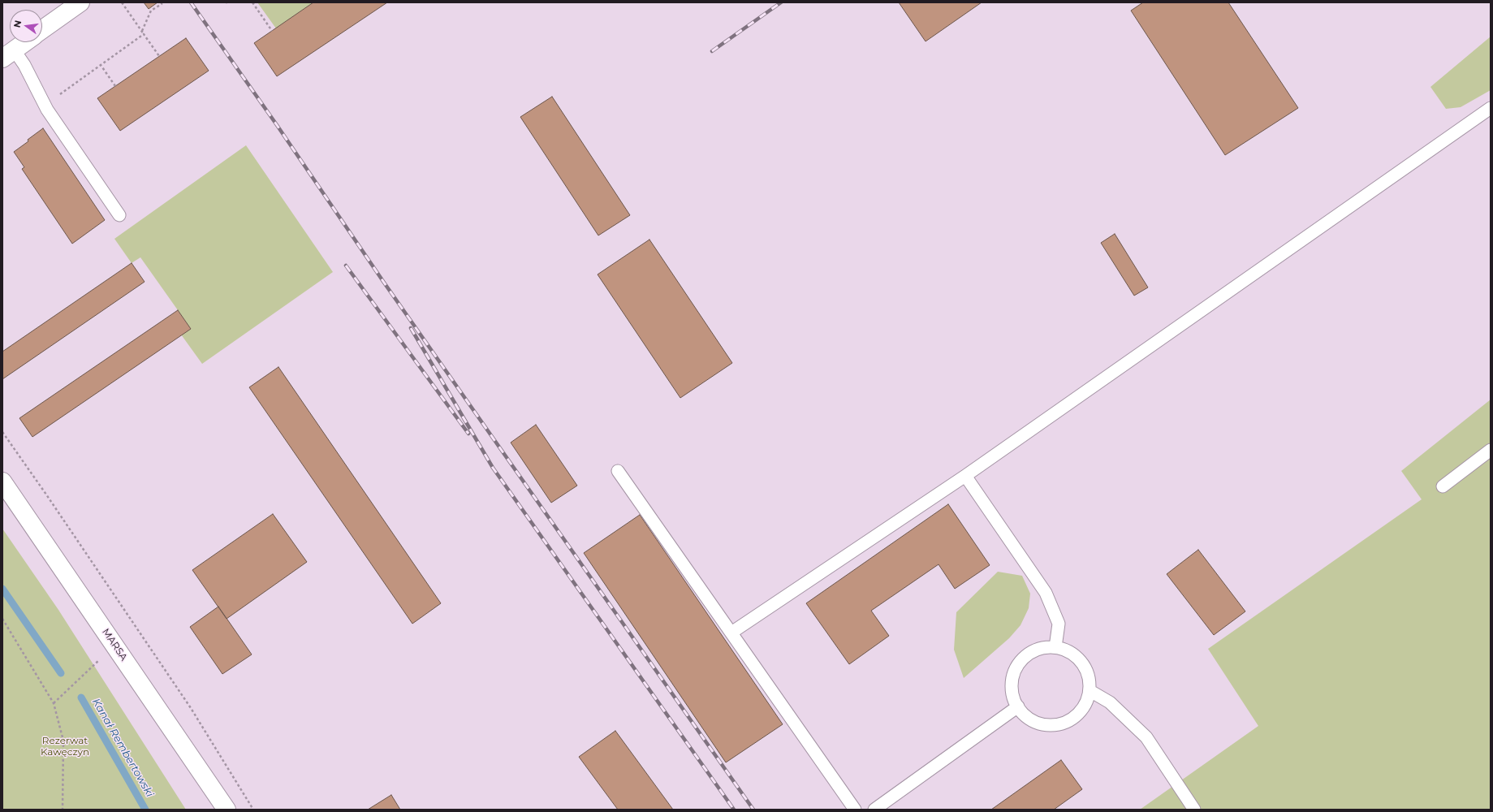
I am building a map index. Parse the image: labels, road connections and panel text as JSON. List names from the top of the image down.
{
  "streets": {
    "main road": ["MARSA"]
  },
  "water": ["Kanał Rembertowski"],
  "parks": ["Rezerwat Kawęczyn"],
  "north": "left"
}
